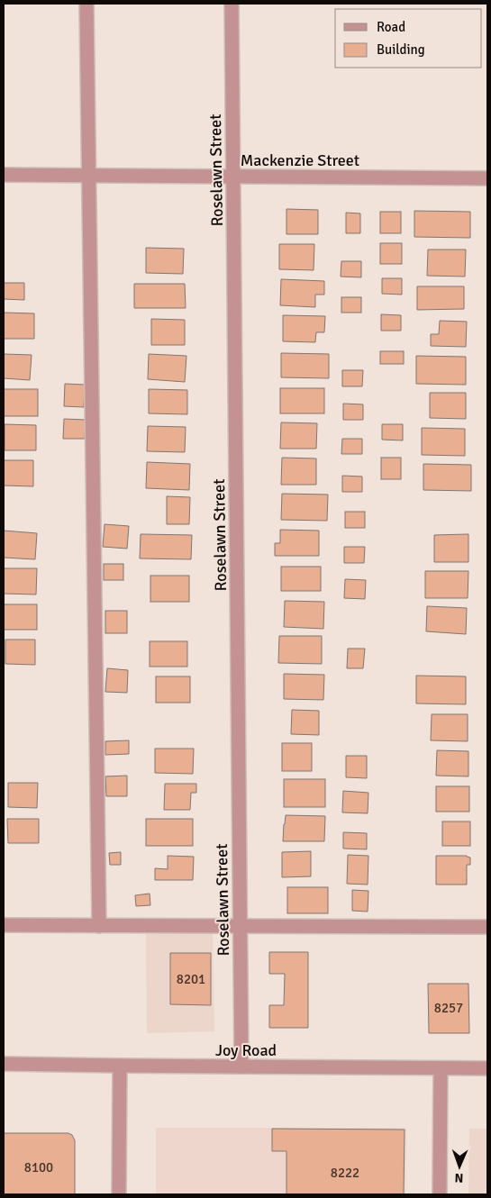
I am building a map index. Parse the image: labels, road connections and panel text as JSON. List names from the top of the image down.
{
  "streets": {
    "street": ["Mackenzie Street", "Roselawn Street", "Joy Road"]
  },
  "crossings": [
    ["Mackenzie Street", "Roselawn Street"],
    ["Roselawn Street", "Joy Road"]
  ],
  "house_numbers": [
    "8201",
    "8257",
    "8100",
    "8222"
  ],
  "legend": ["Road", "Building"],
  "north": "bottom"
}
